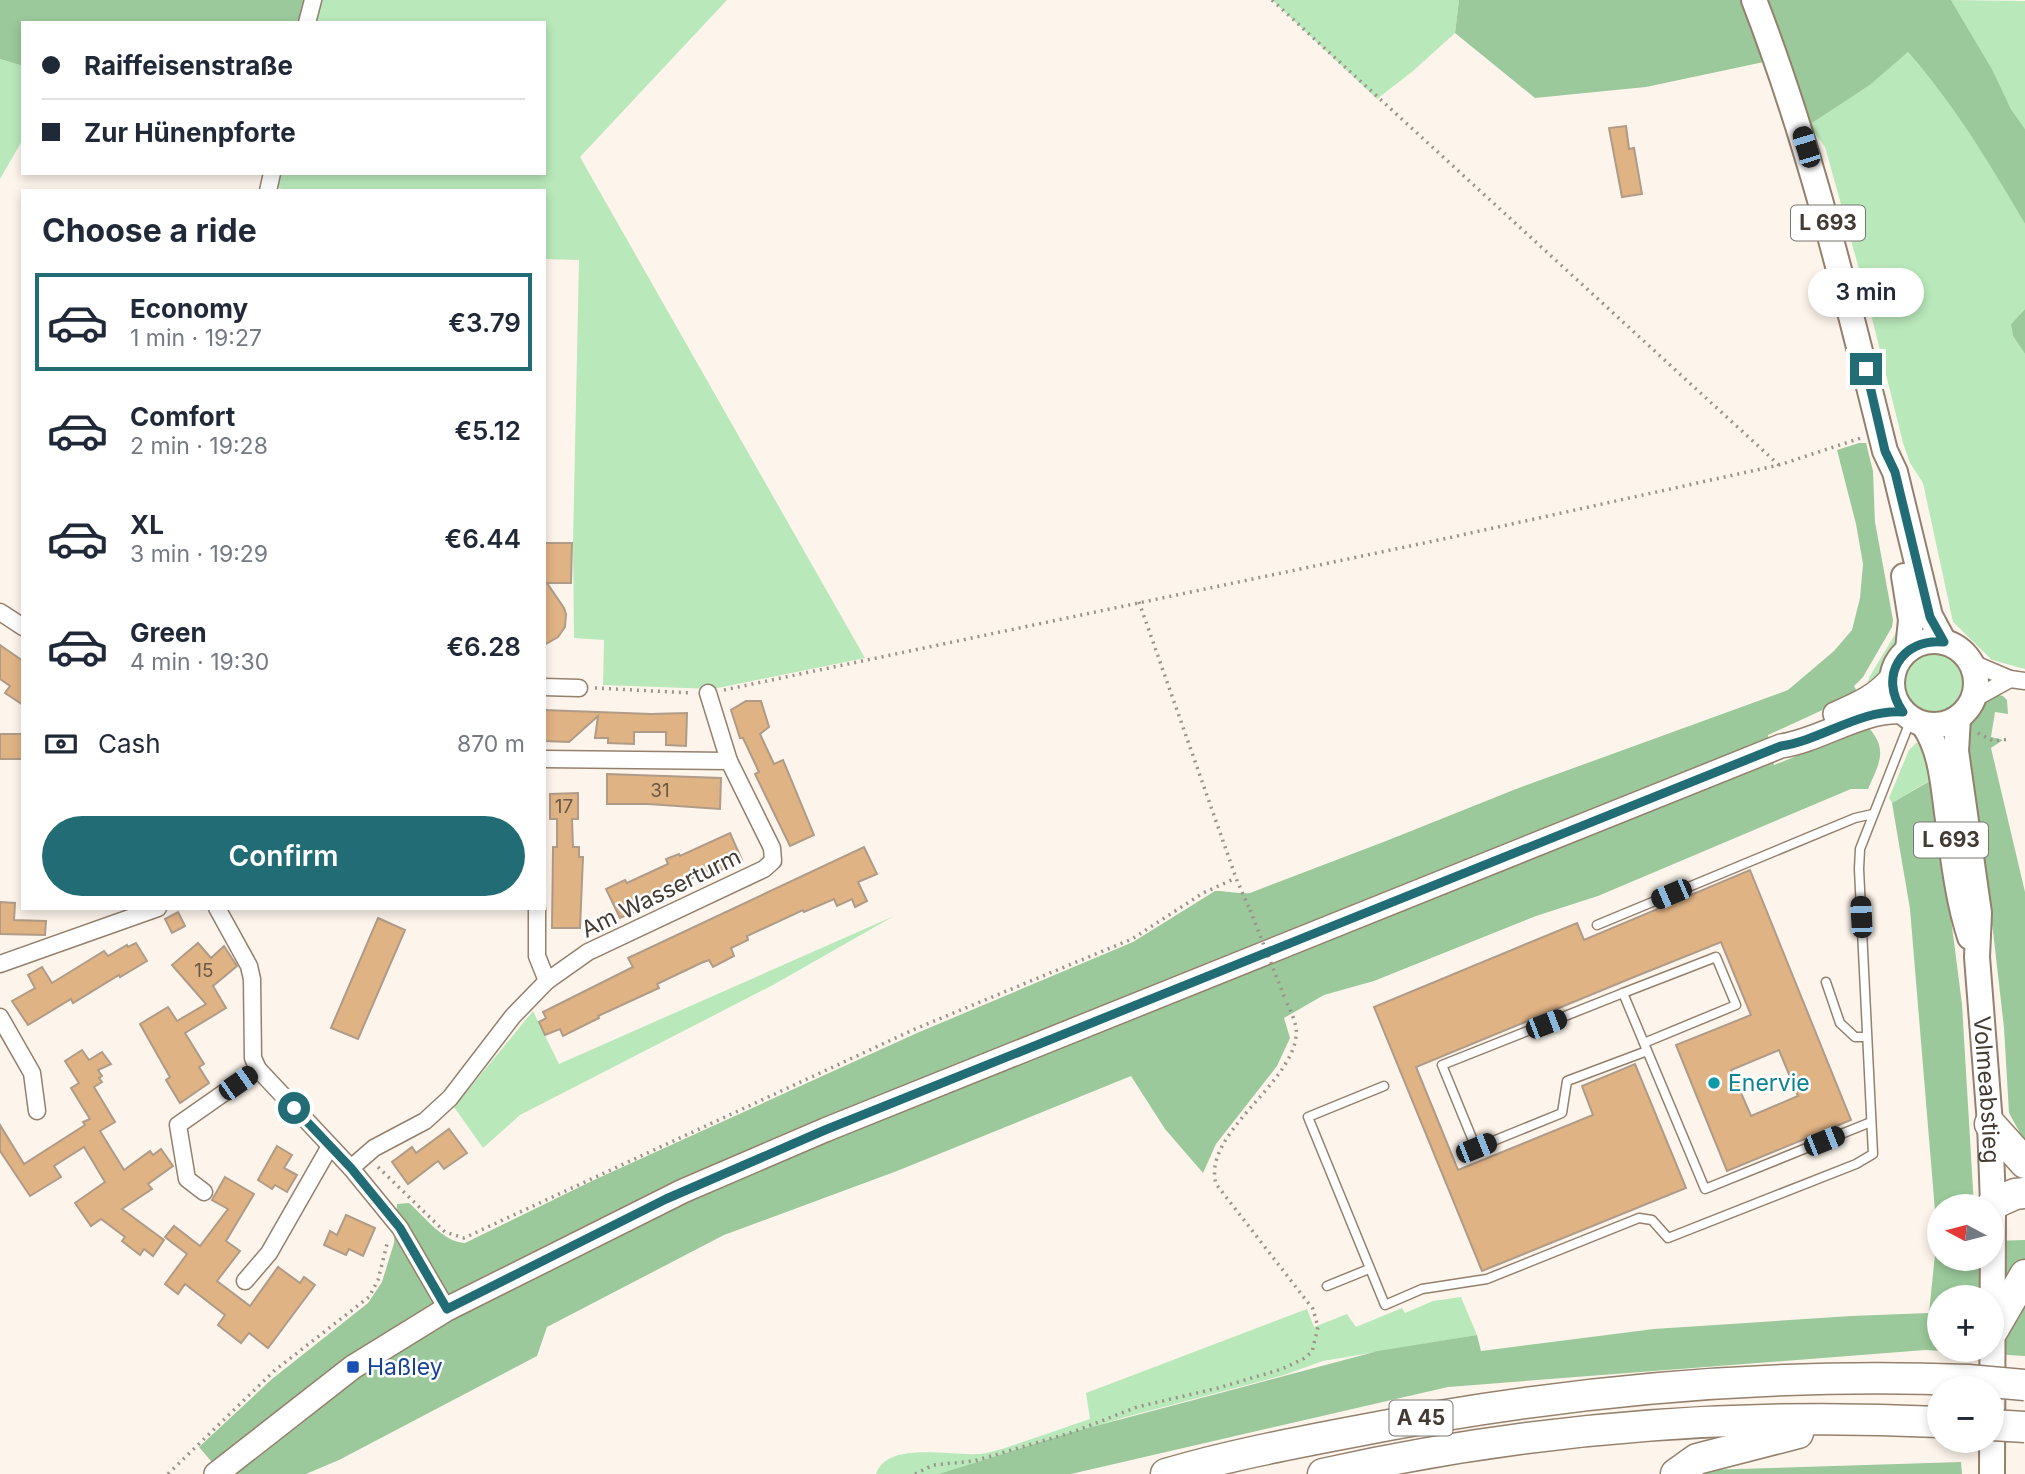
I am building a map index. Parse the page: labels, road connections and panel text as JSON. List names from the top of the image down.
{
  "streets": {
    "highway": ["A 45"],
    "main road": ["L 693", "Volmeabstieg"],
    "street": ["Am Wasserturm"]
  },
  "crossings": [
    ["L 693", "Volmeabstieg"]
  ],
  "places": {
    "other": ["Enervie"],
    "transit": ["Haßley"]
  },
  "house_numbers": ["31", "17", "15"],
  "north": "left",
  "page": {
    "banner": ["Raiffeisenstraße", "Zur Hünenpforte"],
    "heading": "Choose a ride",
    "bubble": "3 min",
    "list": [
      {
        "name": "Economy",
        "note": "1 min · 19:27",
        "value": "€3.79"
      },
      {
        "name": "Comfort",
        "note": "2 min · 19:28",
        "value": "€5.12"
      },
      {
        "name": "XL",
        "note": "3 min · 19:29",
        "value": "€6.44"
      },
      {
        "name": "Green",
        "note": "4 min · 19:30",
        "value": "€6.28"
      }
    ],
    "pay": ["Cash", "870 m"],
    "buttons": "Confirm",
    "map_buttons": ["+", "−"]
  }
}
